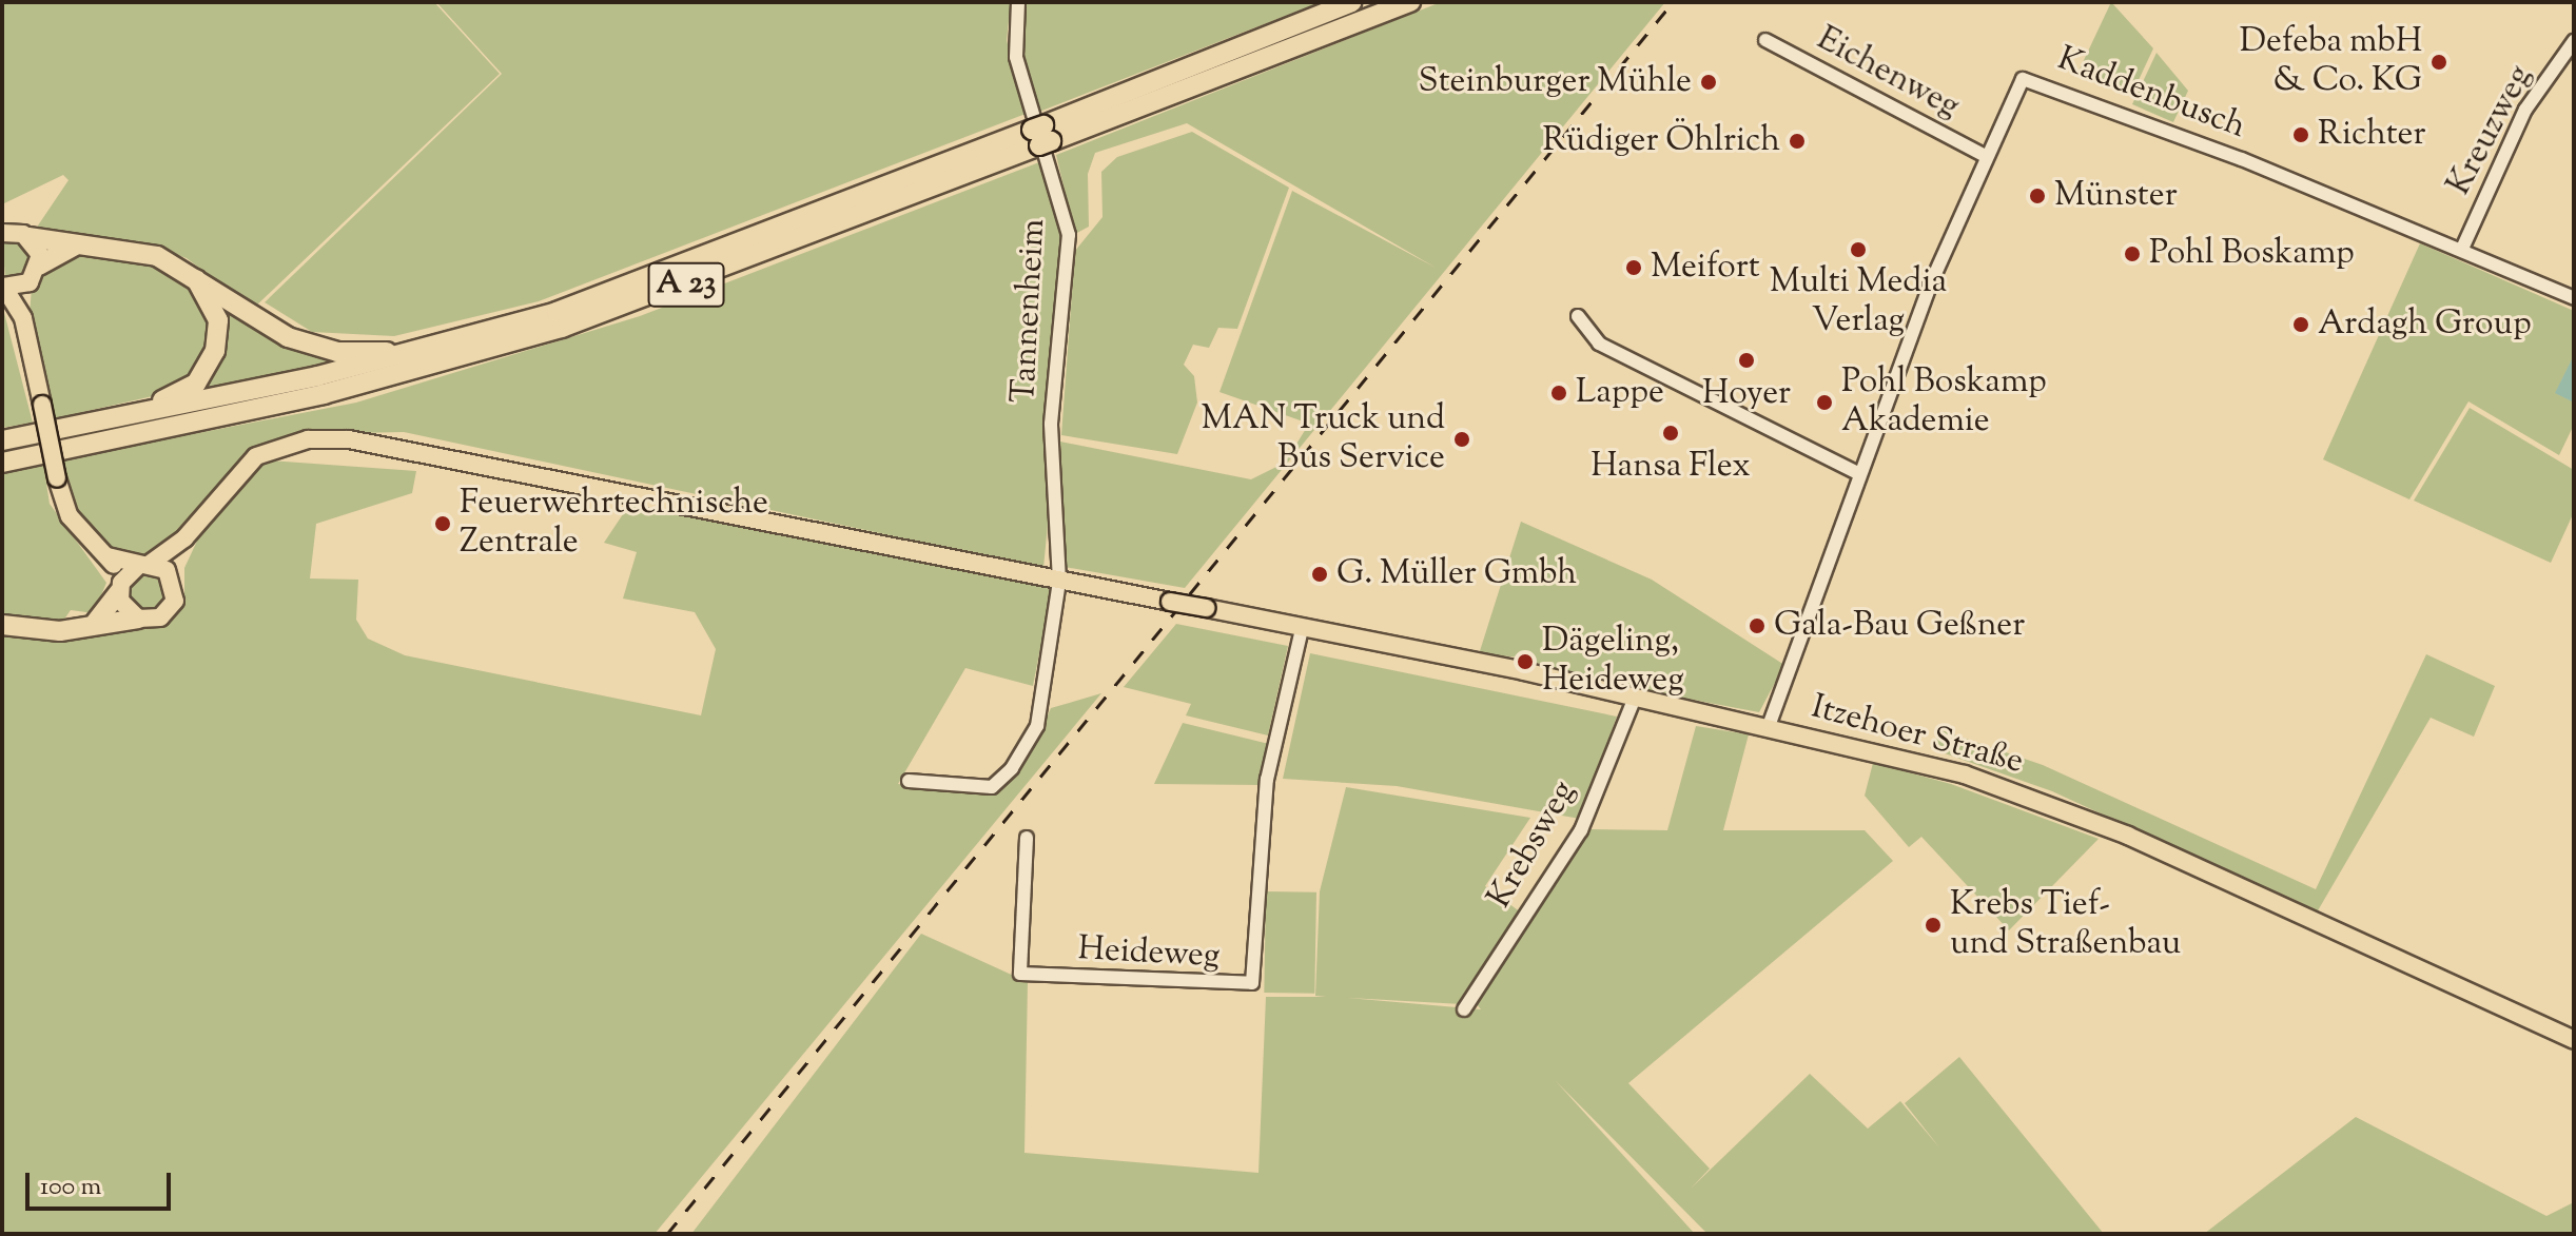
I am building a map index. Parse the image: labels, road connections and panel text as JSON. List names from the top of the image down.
{
  "streets": {
    "highway": ["A 23"],
    "main road": ["Itzehoer Straße"],
    "street": [
      "Eichenweg",
      "Kaddenbusch",
      "Kreuzweg",
      "Tannenheim",
      "Krebsweg",
      "Heideweg"
    ]
  },
  "crossings": [
    ["Eichenweg", "Kaddenbusch"],
    ["Kaddenbusch", "Kreuzweg"],
    ["Kaddenbusch", "Itzehoer Straße"],
    ["Tannenheim", "Itzehoer Straße"],
    ["Itzehoer Straße", "Krebsweg"],
    ["Itzehoer Straße", "Heideweg"]
  ],
  "places": [
    "Defeba mbH & Co. KG",
    "Steinburger Mühle",
    "Richter",
    "Rüdiger Öhlrich",
    "Münster",
    "Multi Media Verlag",
    "Pohl Boskamp",
    "Meifort",
    "Ardagh Group",
    "Hoyer",
    "Lappe",
    "Pohl Boskamp Akademie",
    "Hansa Flex",
    "MAN Truck und Bus Service",
    "Feuerwehrtechnische Zentrale",
    "G. Müller Gmbh",
    "Gala-Bau Geßner",
    "Dägeling, Heideweg",
    "Krebs Tief- und Straßenbau"
  ],
  "scale_bar": "100 m"
}
